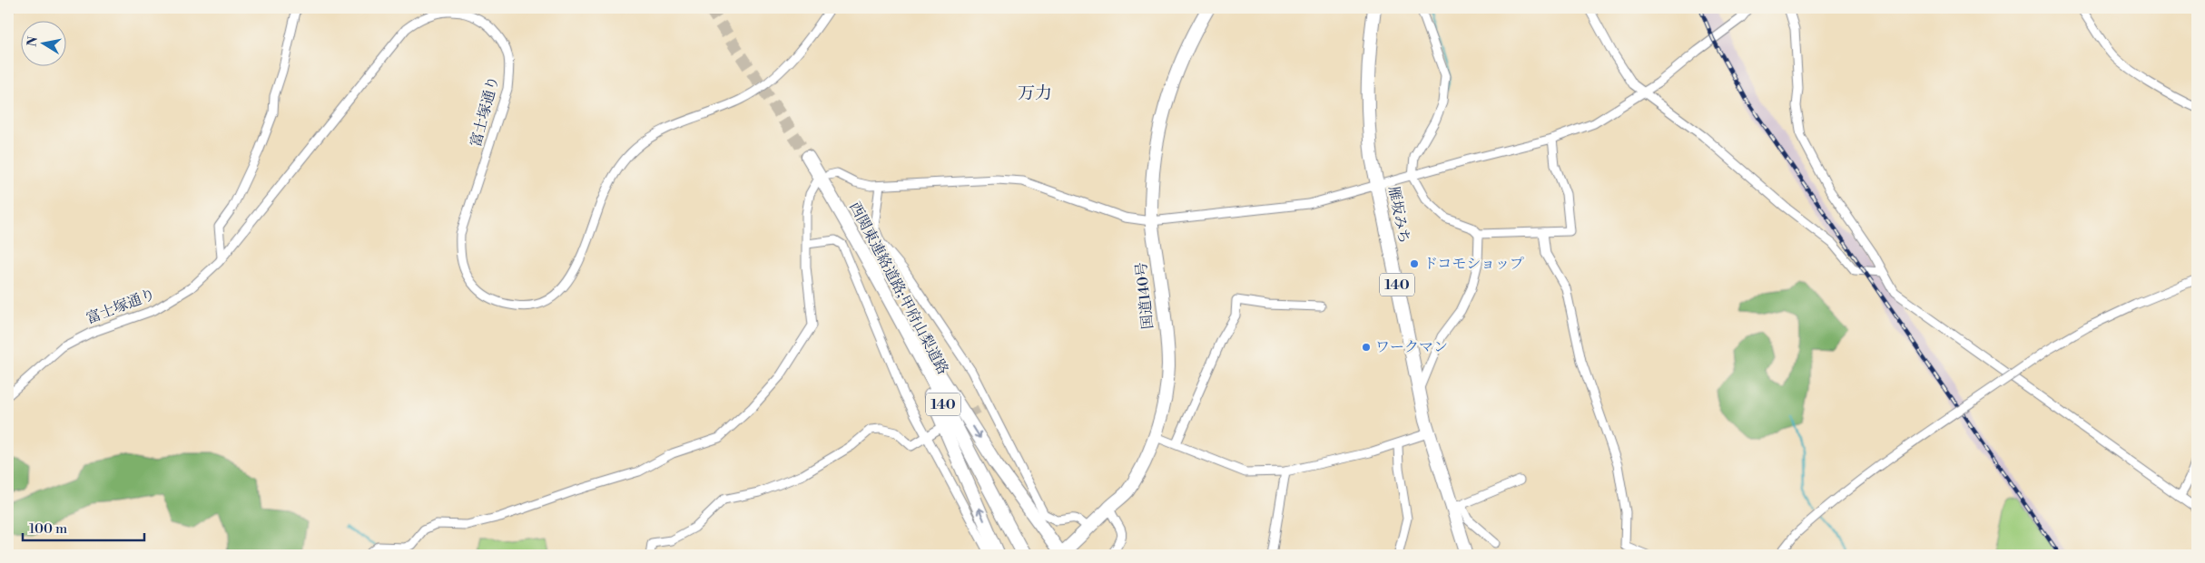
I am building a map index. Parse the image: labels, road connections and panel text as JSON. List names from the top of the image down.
{
  "streets": {
    "highway": [
      "雁坂みち",
      "140",
      "西関東連絡道路;甲府山梨道路",
      "国道140号"
    ],
    "street": ["富士塚通り"]
  },
  "districts": ["万力"],
  "places": ["ドコモショップ", "ワークマン"],
  "scale_bar": "100 m",
  "north": "left"
}
